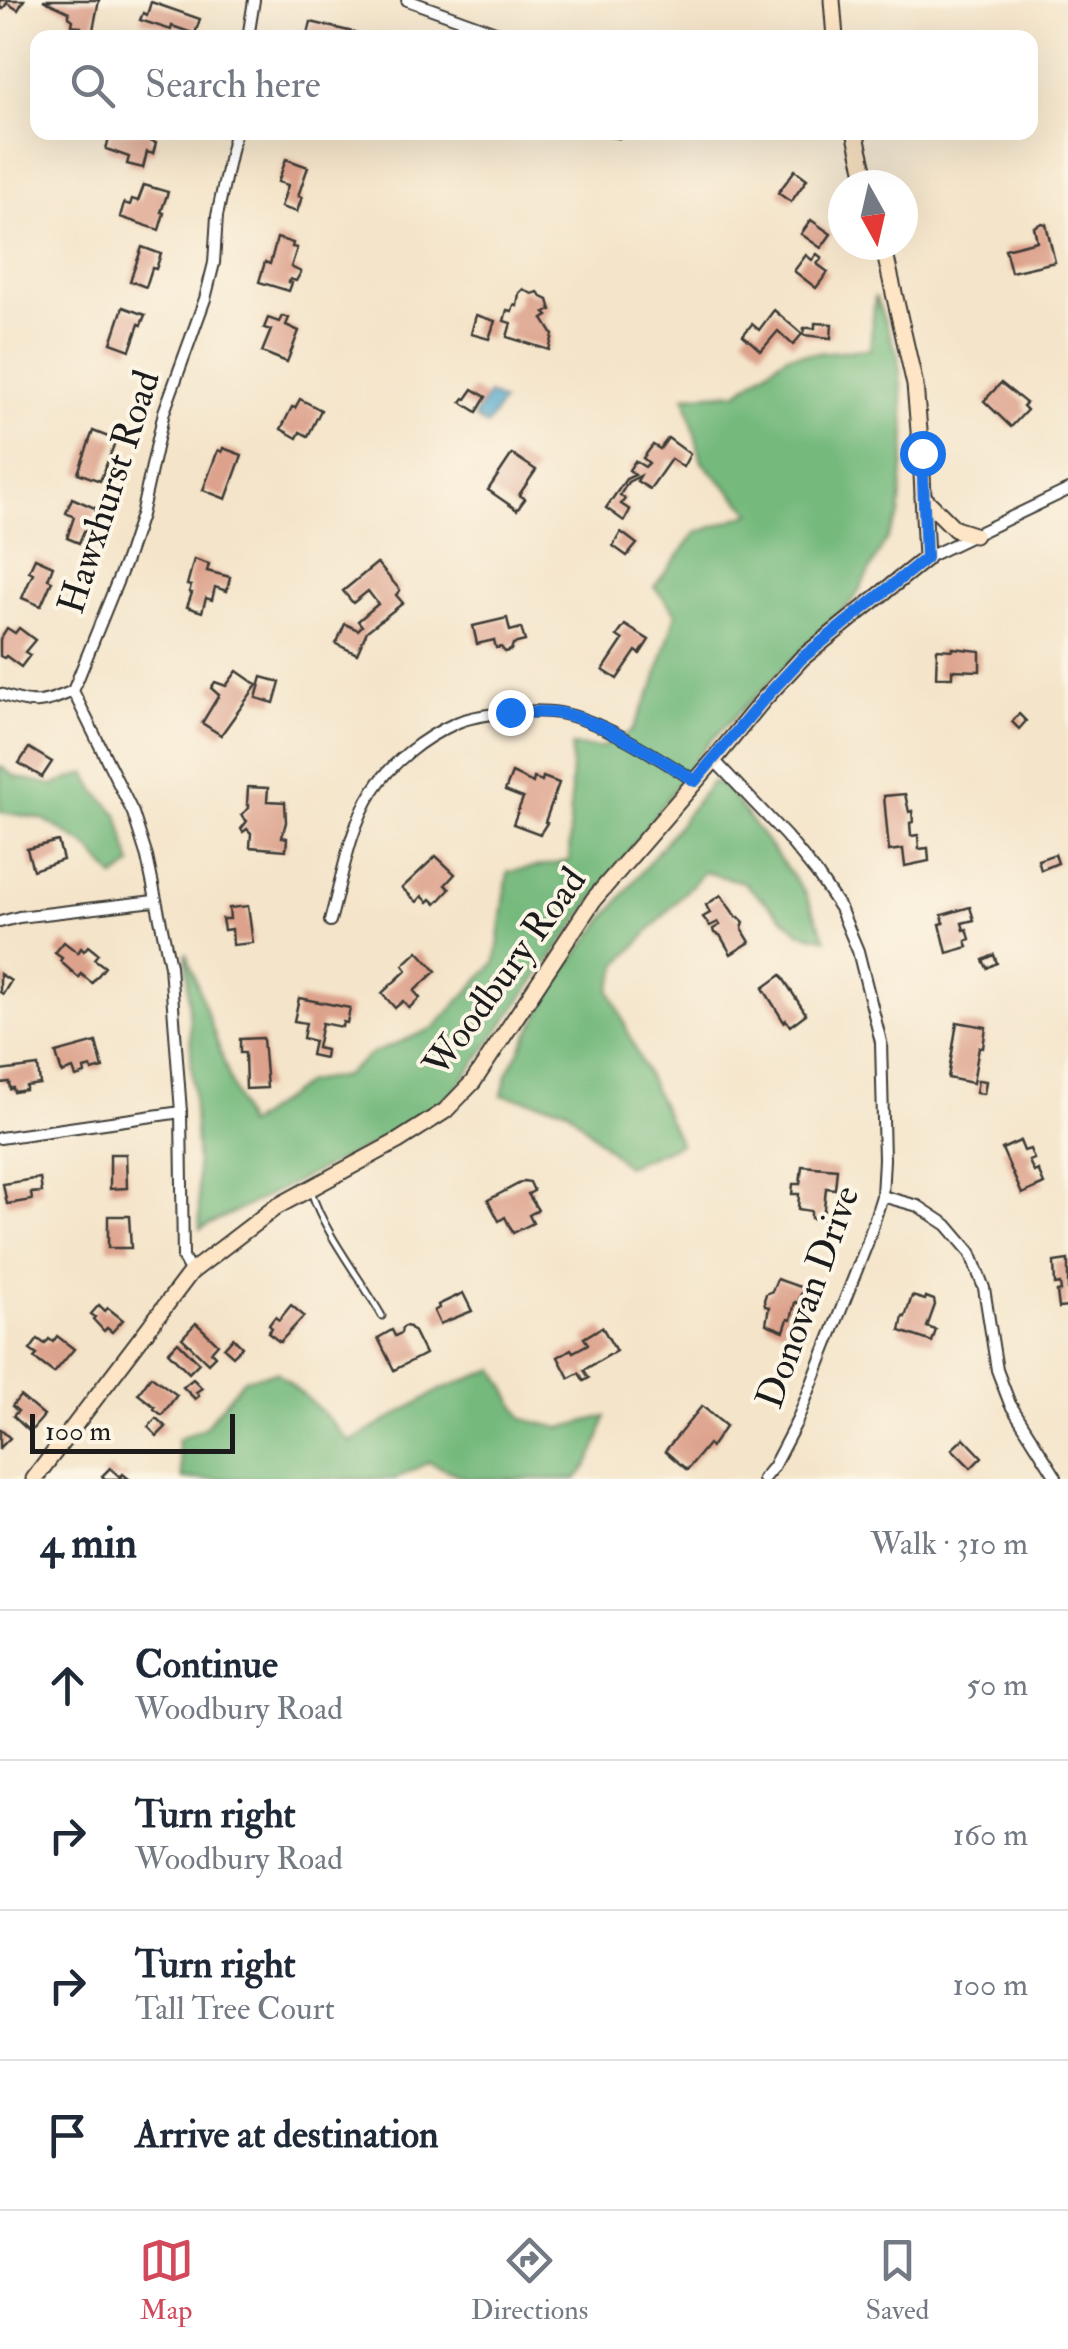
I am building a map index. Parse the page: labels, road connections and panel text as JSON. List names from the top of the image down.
{
  "streets": {
    "main road": ["Woodbury Road"],
    "street": ["Hawxhurst Road", "Donovan Drive"]
  },
  "crossings": [
    ["Woodbury Road", "Donovan Drive"]
  ],
  "scale_bar": "100 m",
  "north": "bottom",
  "page": {
    "search": "Search here",
    "scale": "100 m",
    "heading": ["4 min", "Walk · 310 m"],
    "list": [
      ["Continue", "Woodbury Road", "50 m"],
      ["Turn right", "Woodbury Road", "160 m"],
      ["Turn right", "Tall Tree Court", "100 m"],
      "Arrive at destination"
    ],
    "nav": ["Map", "Directions", "Saved"]
  }
}
